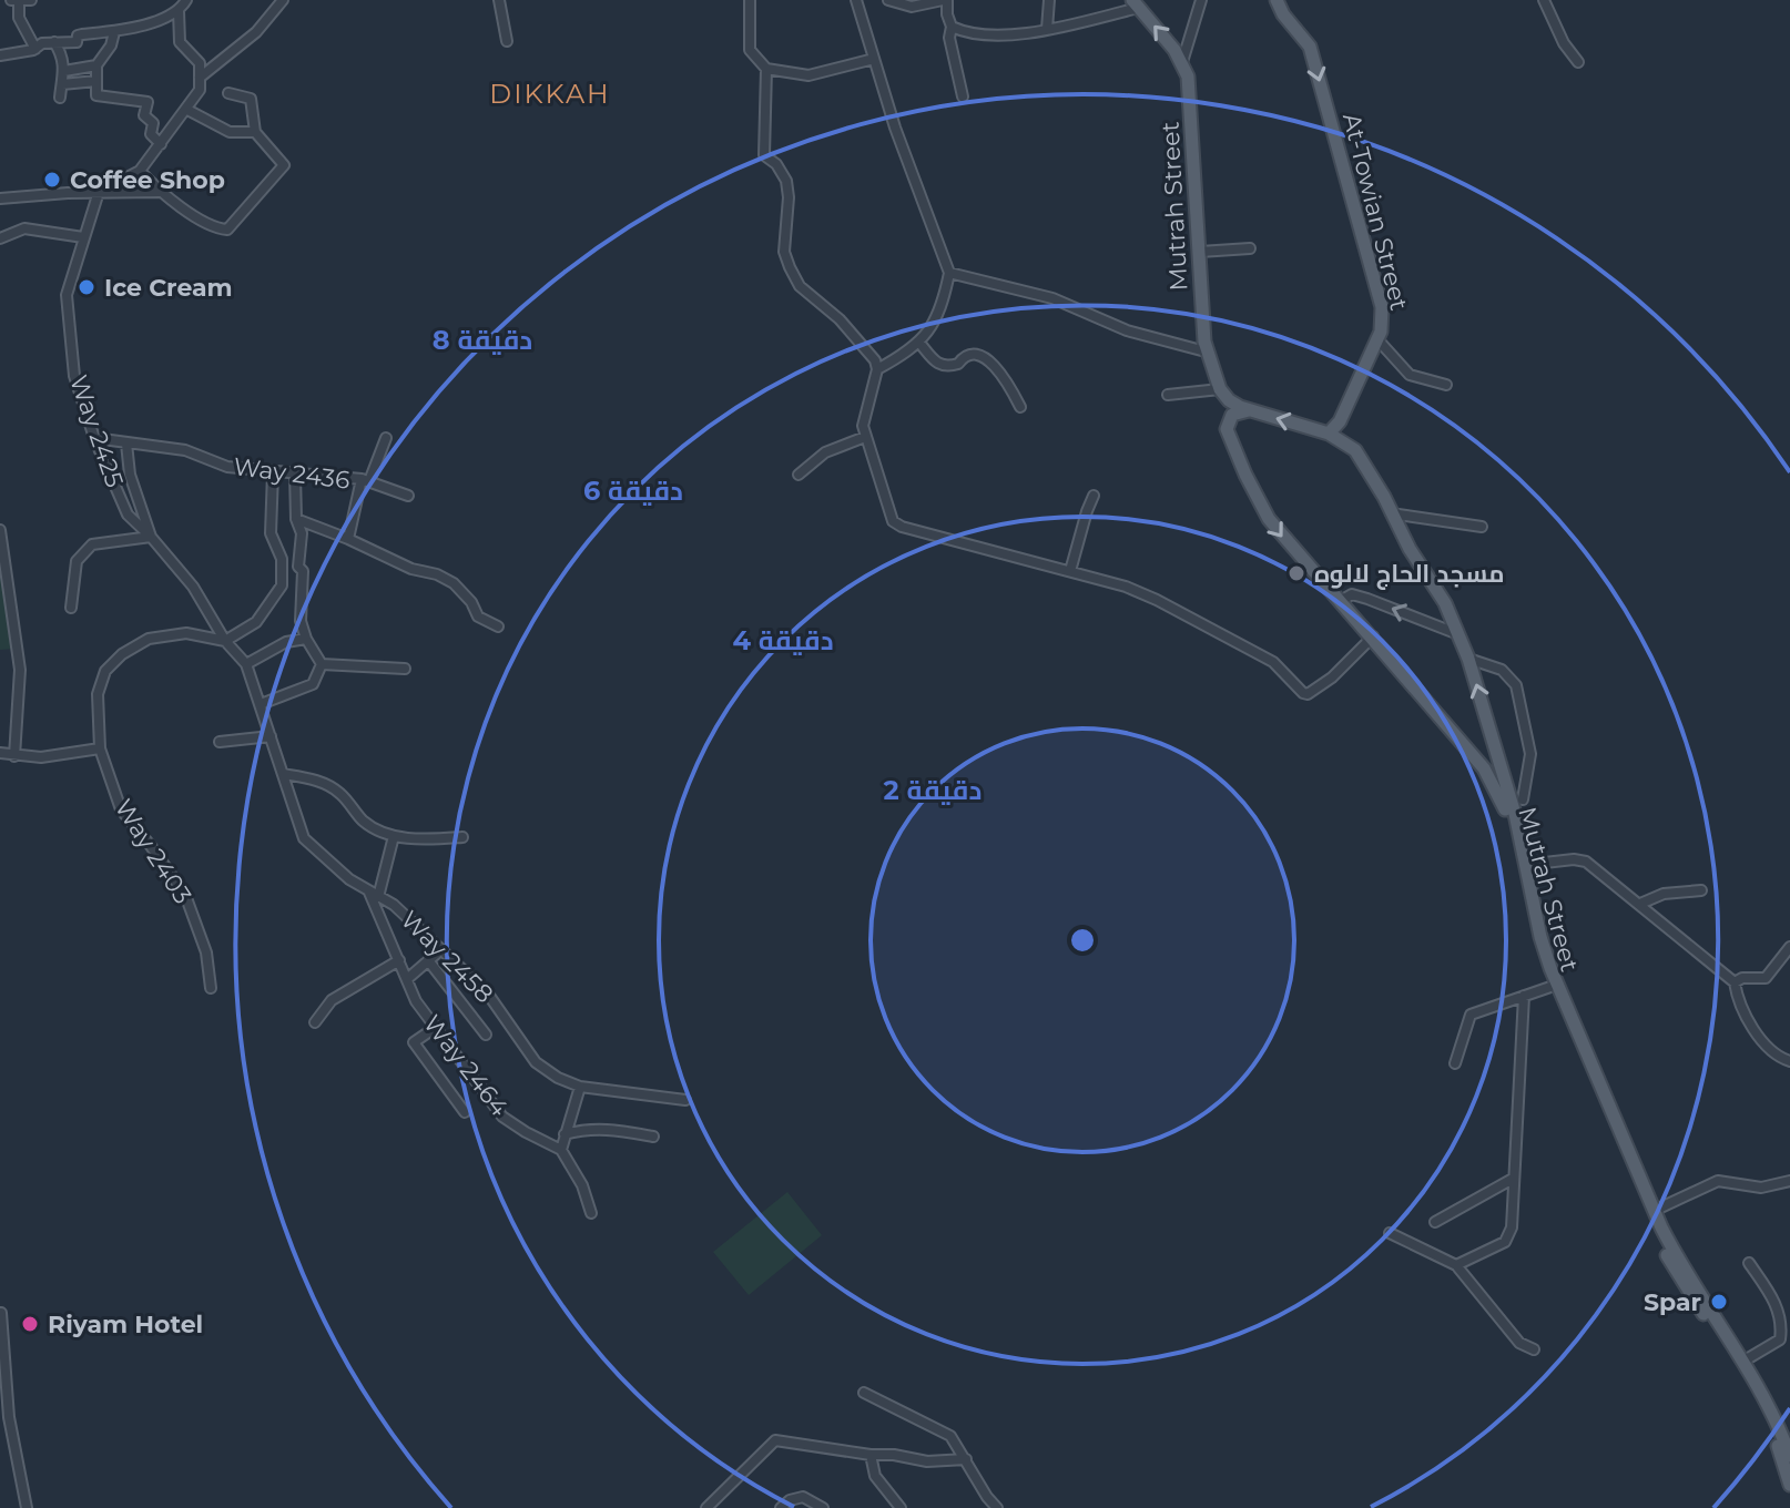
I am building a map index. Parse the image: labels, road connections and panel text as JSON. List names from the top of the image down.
{
  "streets": {
    "main road": ["Mutrah Street", "At-Towian Street"],
    "street": [
      "Way 2425",
      "Way 2436",
      "Way 2403",
      "Way 2458",
      "Way 2464"
    ]
  },
  "crossings": [
    ["Mutrah Street", "At-Towian Street"],
    ["Way 2425", "Way 2436"],
    ["Way 2425", "Way 2403"],
    ["Way 2425", "Way 2458"],
    ["Way 2403", "Way 2458"],
    ["Way 2458", "Way 2464"]
  ],
  "one_way": ["At-Towian Street"],
  "districts": ["DIKKAH"],
  "places": [
    "Coffee Shop",
    "Ice Cream",
    "مسجد الحاج لالوه",
    "Spar",
    "Riyam Hotel"
  ],
  "rings": [
    "8 دقيقة",
    "6 دقيقة",
    "4 دقيقة",
    "2 دقيقة"
  ]
}
